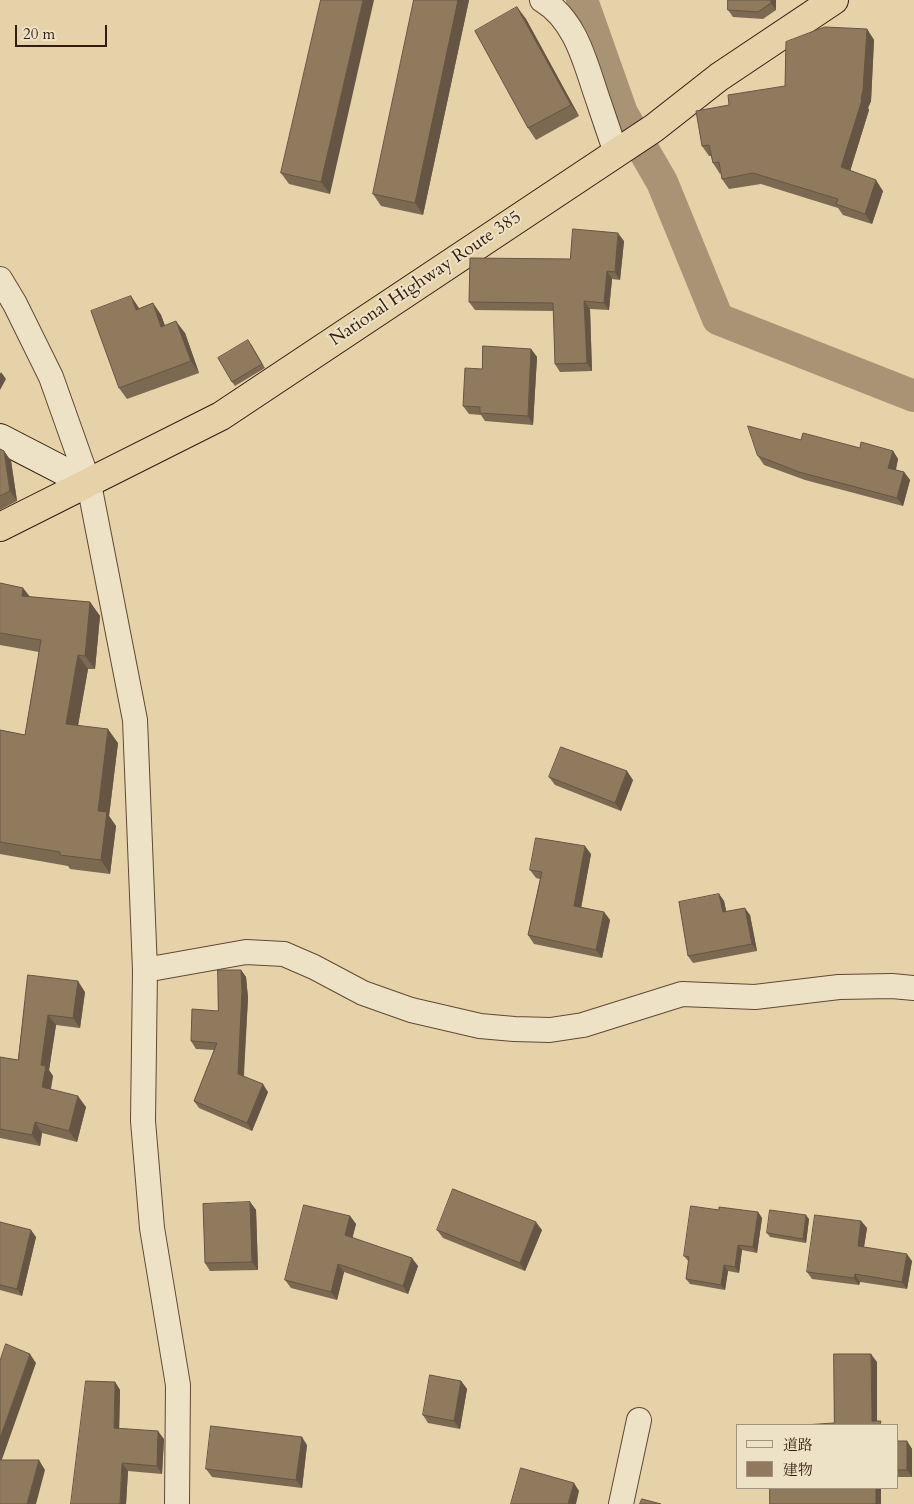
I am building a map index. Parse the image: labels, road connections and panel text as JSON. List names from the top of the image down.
{
  "streets": {
    "highway": ["National Highway Route 385"]
  },
  "legend": ["道路", "建物"],
  "scale_bar": "20 m"
}
